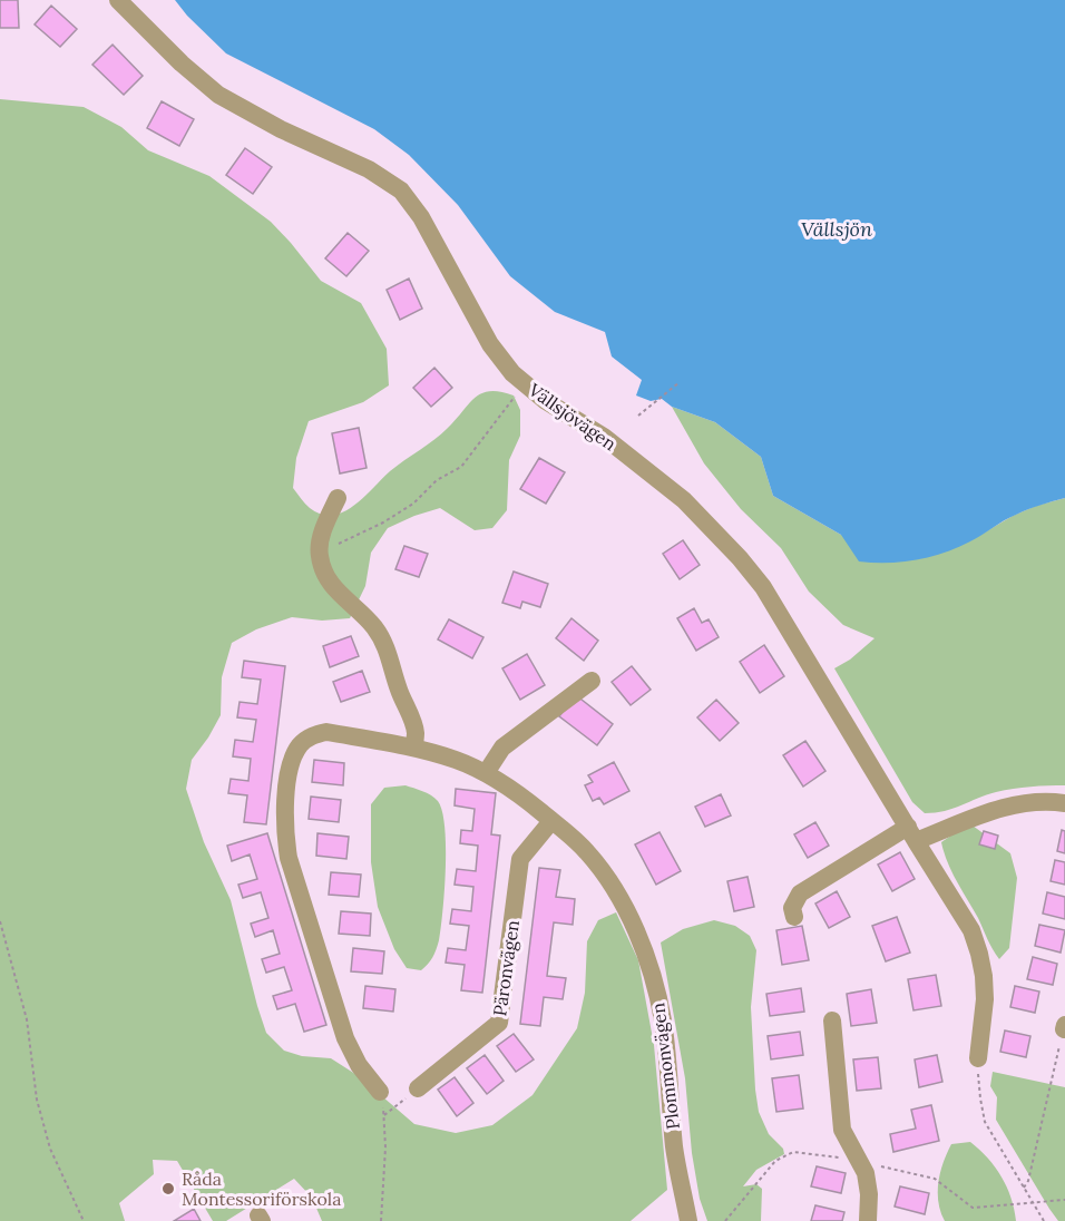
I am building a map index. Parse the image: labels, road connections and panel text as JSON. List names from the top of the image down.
{
  "streets": {
    "street": ["Vällsjövägen", "Päronvägen", "Plommonvägen"]
  },
  "crossings": [
    ["Päronvägen", "Plommonvägen"]
  ],
  "water": ["Vällsjön"],
  "places": ["Råda Montessoriförskola"]
}
